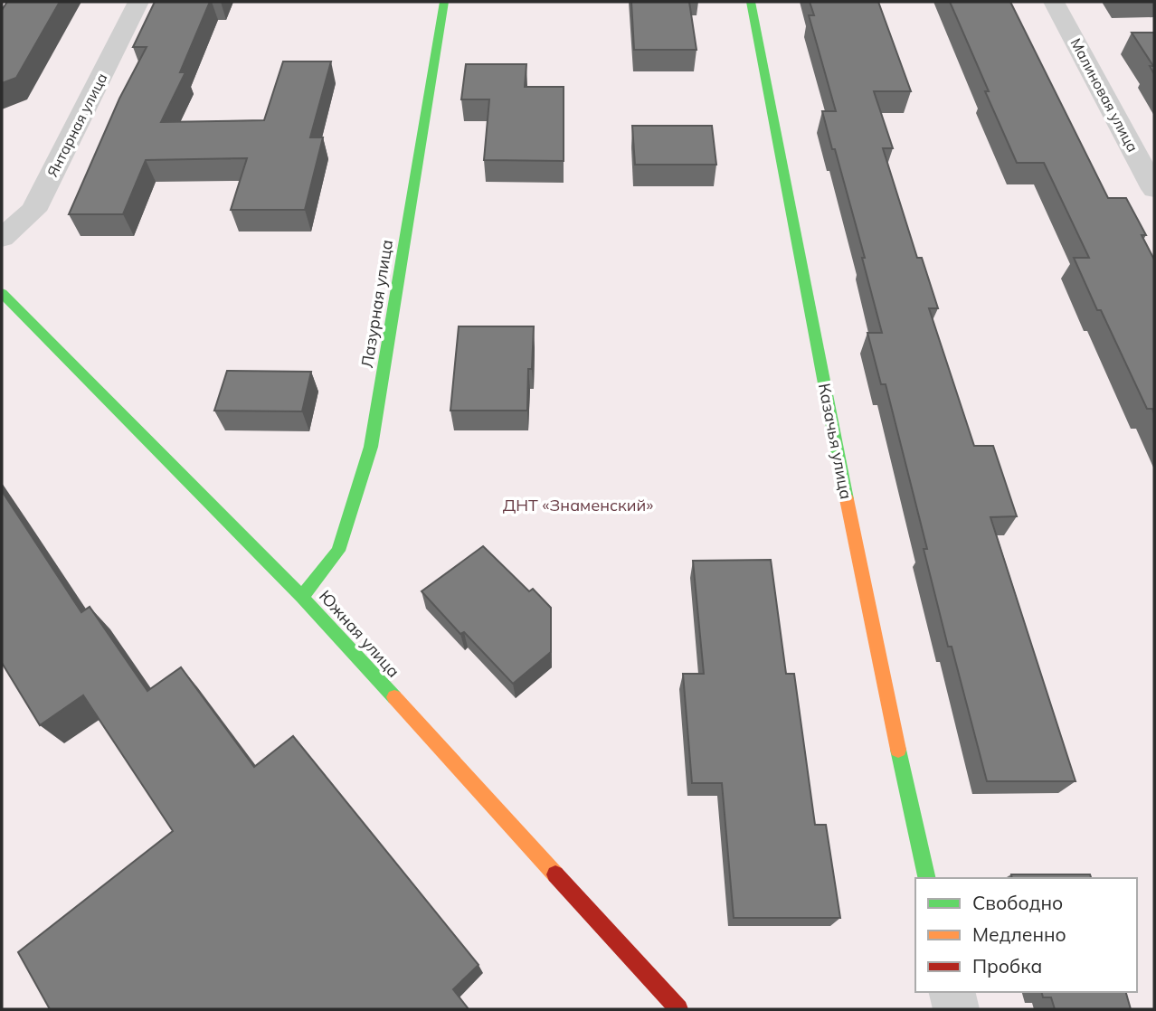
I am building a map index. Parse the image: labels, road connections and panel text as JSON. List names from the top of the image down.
{
  "streets": {
    "street": [
      "Малиновая улица",
      "Янтарная улица",
      "Лазурная улица",
      "Казачья улица",
      "Южная улица"
    ]
  },
  "crossings": [
    ["Лазурная улица", "Южная улица"]
  ],
  "parks": ["ДНТ «Знаменский»"],
  "legend": ["Свободно", "Медленно", "Пробка"]
}
